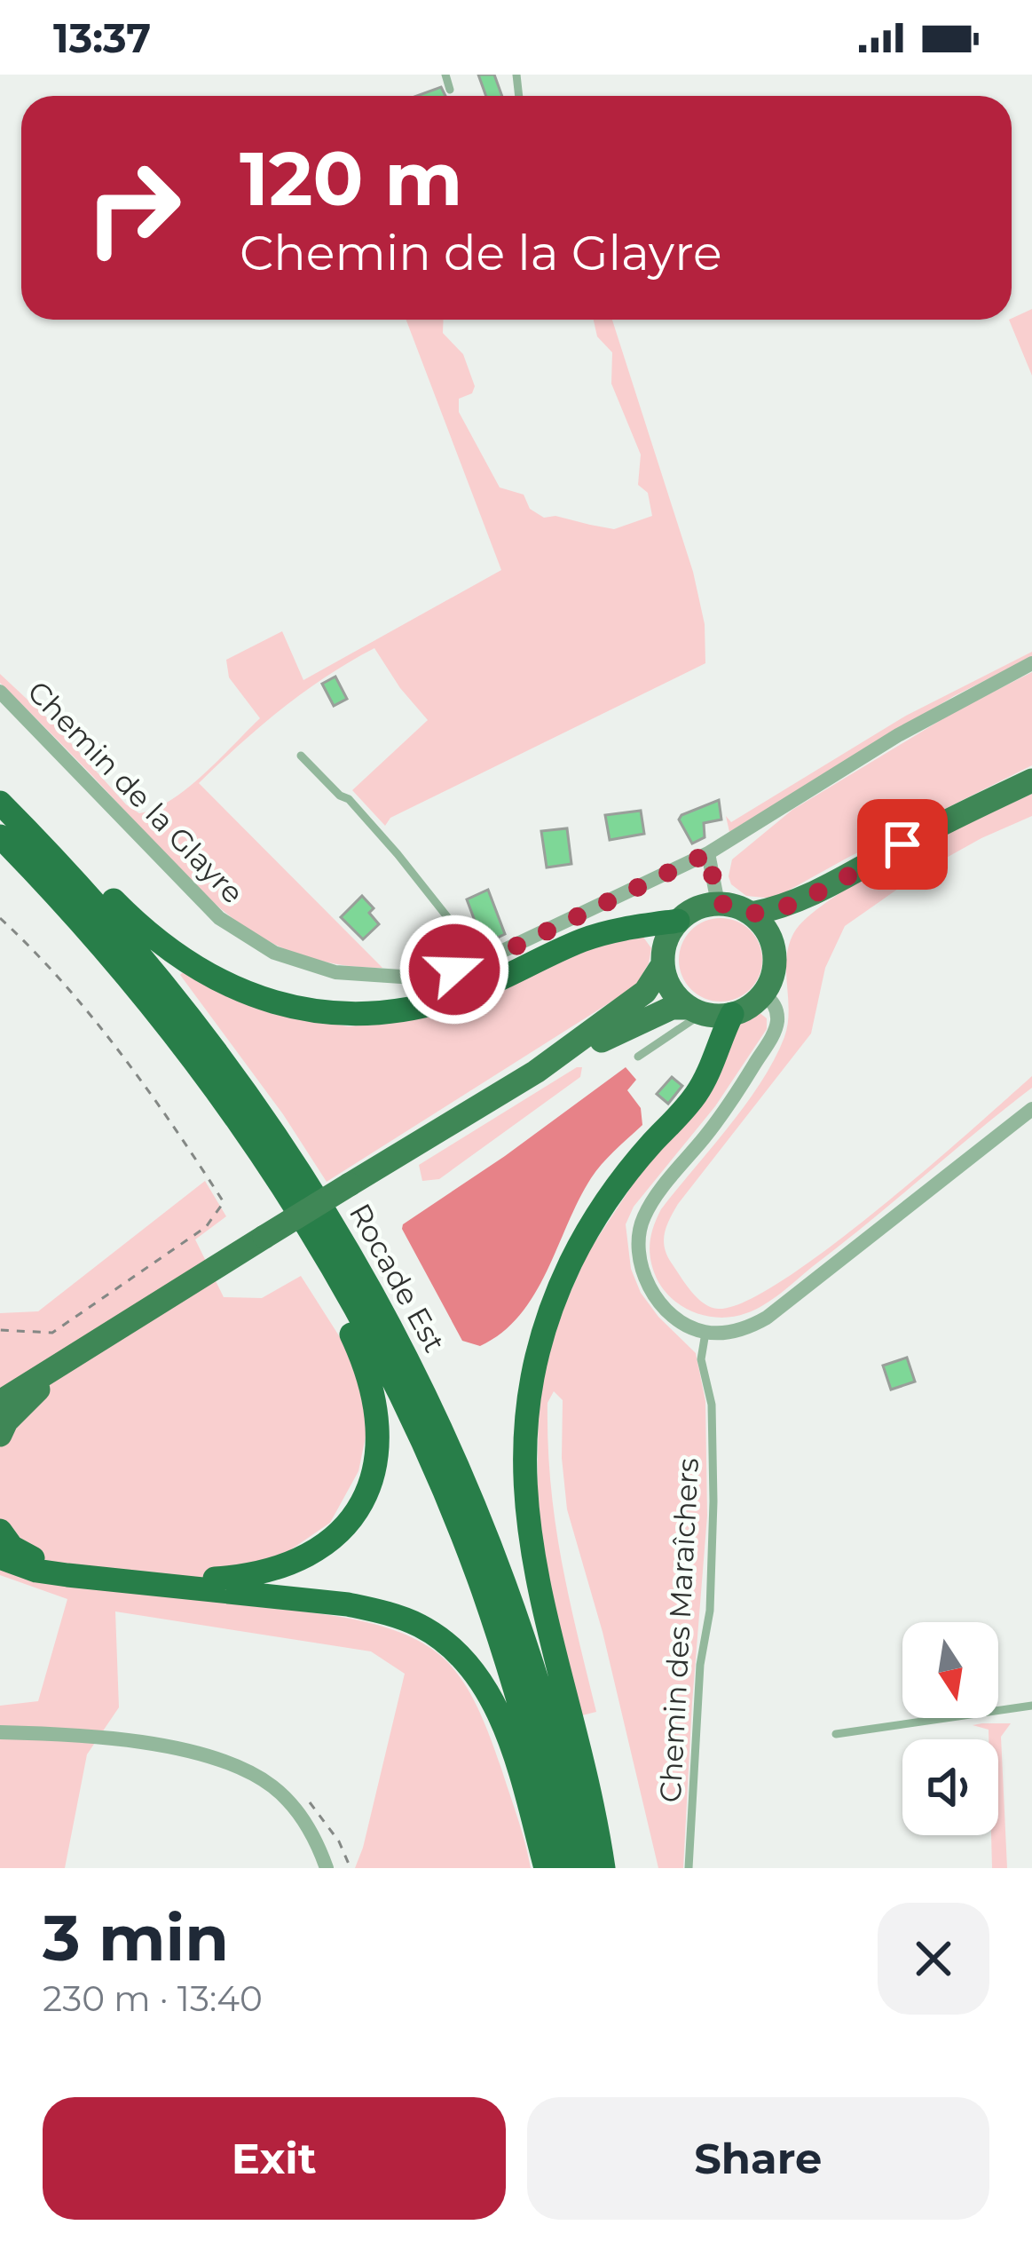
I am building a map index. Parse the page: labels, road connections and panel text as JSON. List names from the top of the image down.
{
  "streets": {
    "highway": ["Rocade Est"],
    "street": ["Chemin de la Glayre"],
    "lane": ["Chemin des Maraîchers"]
  },
  "north": "bottom",
  "page": {
    "status": "13:37",
    "turn": ["120 m", "Chemin de la Glayre"],
    "heading": ["3 min", "230 m · 13:40"],
    "buttons": ["Exit", "Share"]
  }
}
